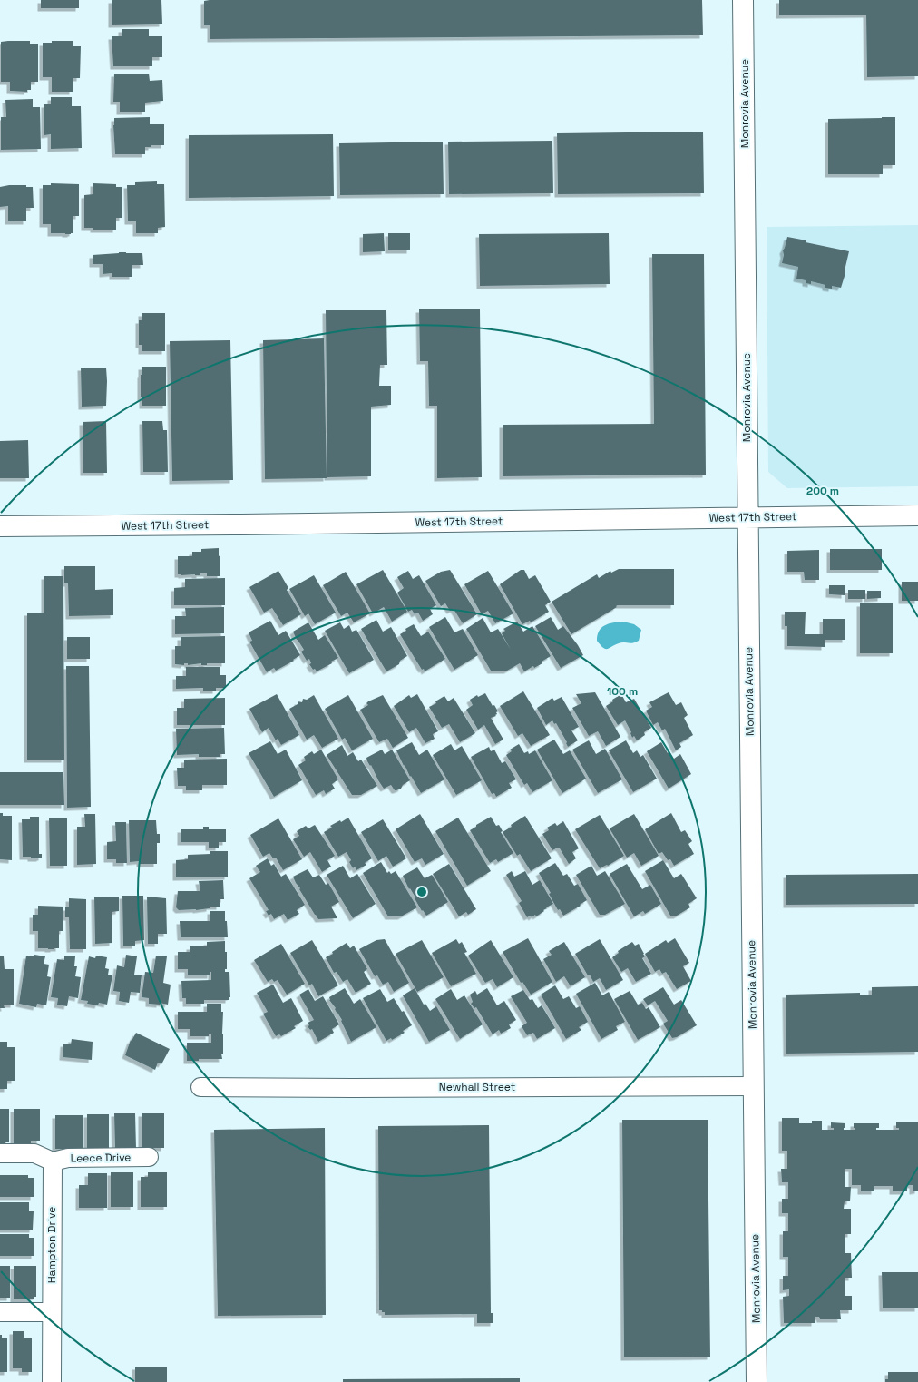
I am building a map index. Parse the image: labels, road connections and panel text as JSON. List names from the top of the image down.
{
  "streets": {
    "street": [
      "Monrovia Avenue",
      "West 17th Street",
      "Newhall Street",
      "Leece Drive",
      "Hampton Drive"
    ]
  },
  "crossings": [
    ["Monrovia Avenue", "West 17th Street"],
    ["Monrovia Avenue", "Newhall Street"],
    ["Leece Drive", "Hampton Drive"]
  ],
  "rings": ["200 m", "100 m"]
}
